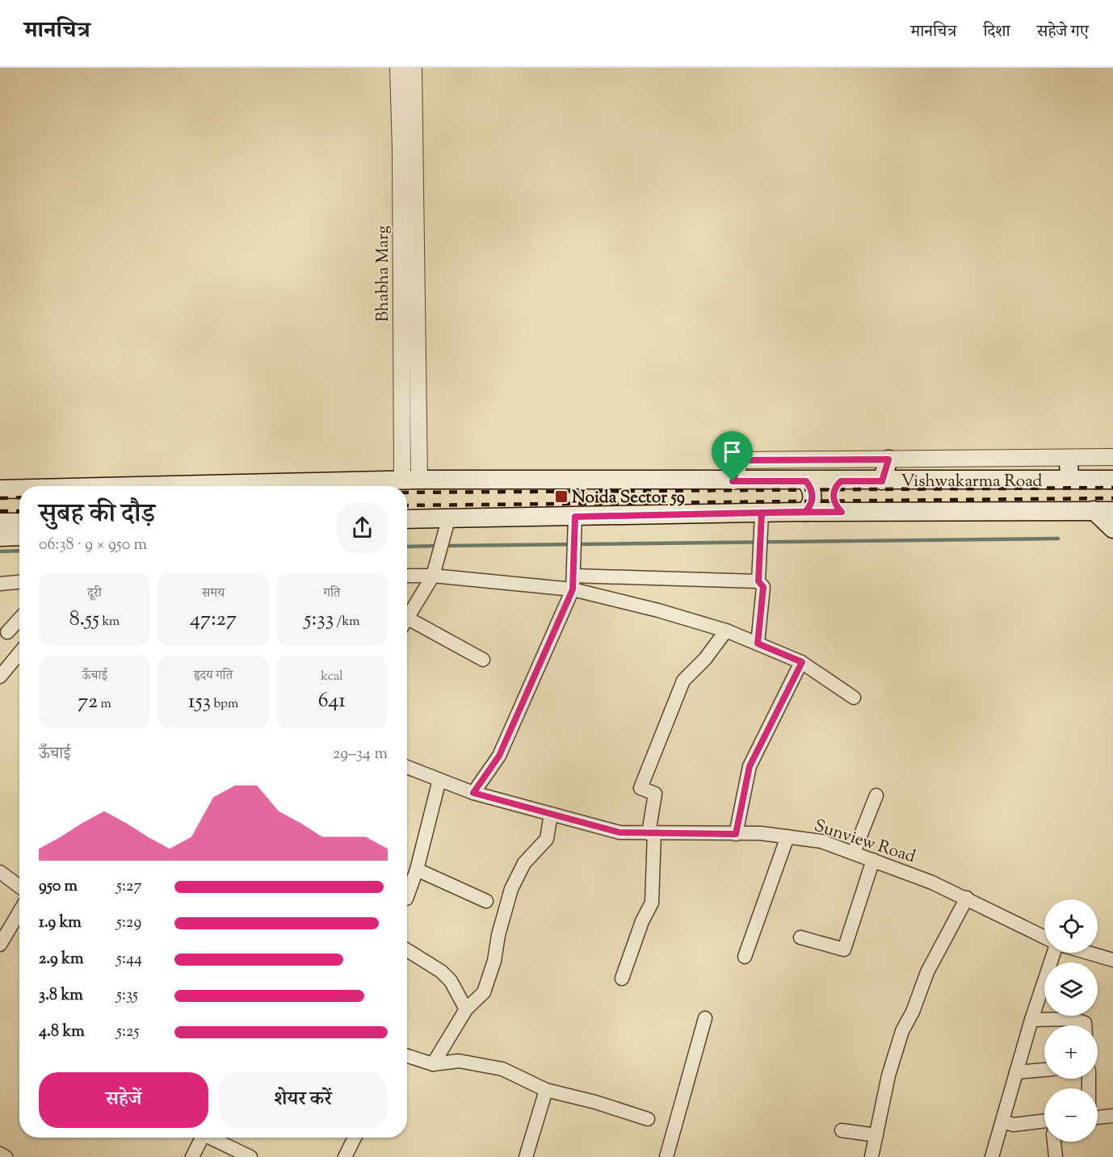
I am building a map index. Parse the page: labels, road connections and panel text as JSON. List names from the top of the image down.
{
  "streets": {
    "main road": ["Vishwakarma Road"],
    "street": ["Bhabha Marg", "Sunview Road"]
  },
  "crossings": [
    ["Bhabha Marg", "Vishwakarma Road"]
  ],
  "places": {
    "transit": ["Noida Sector 59"]
  },
  "page": {
    "header": "मानचित्र",
    "nav": ["मानचित्र", "दिशा", "सहेजे गए"],
    "heading": ["सुबह की दौड़", "06:38 · 9 × 950 m"],
    "stats": [
      ["दूरी", "8.55 km"],
      ["समय", "47:27"],
      ["गति", "5:33 /km"],
      ["ऊँचाई", "72 m"],
      ["हृदय गति", "153 bpm"],
      ["kcal", "641"]
    ],
    "chart": ["ऊँचाई", "29–34 m"],
    "list": [
      {
        "name": "950 m",
        "note": "5:27"
      },
      {
        "name": "1.9 km",
        "note": "5:29"
      },
      {
        "name": "2.9 km",
        "note": "5:44"
      },
      {
        "name": "3.8 km",
        "note": "5:35"
      },
      {
        "name": "4.8 km",
        "note": "5:25"
      }
    ],
    "map_buttons": ["+", "−"],
    "buttons": ["सहेजें", "शेयर करें"]
  }
}
